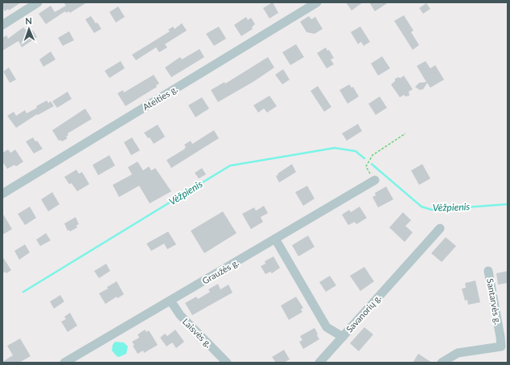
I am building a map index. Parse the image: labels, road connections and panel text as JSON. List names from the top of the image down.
{
  "streets": {
    "street": [
      "Ateities g.",
      "Graužės g.",
      "Santarvės g.",
      "Savanorių g.",
      "Laisvės g."
    ]
  },
  "crossings": [
    ["Graužės g.", "Savanorių g."],
    ["Graužės g.", "Laisvės g."]
  ],
  "water": ["Vėžpienis"],
  "north": "top"
}
